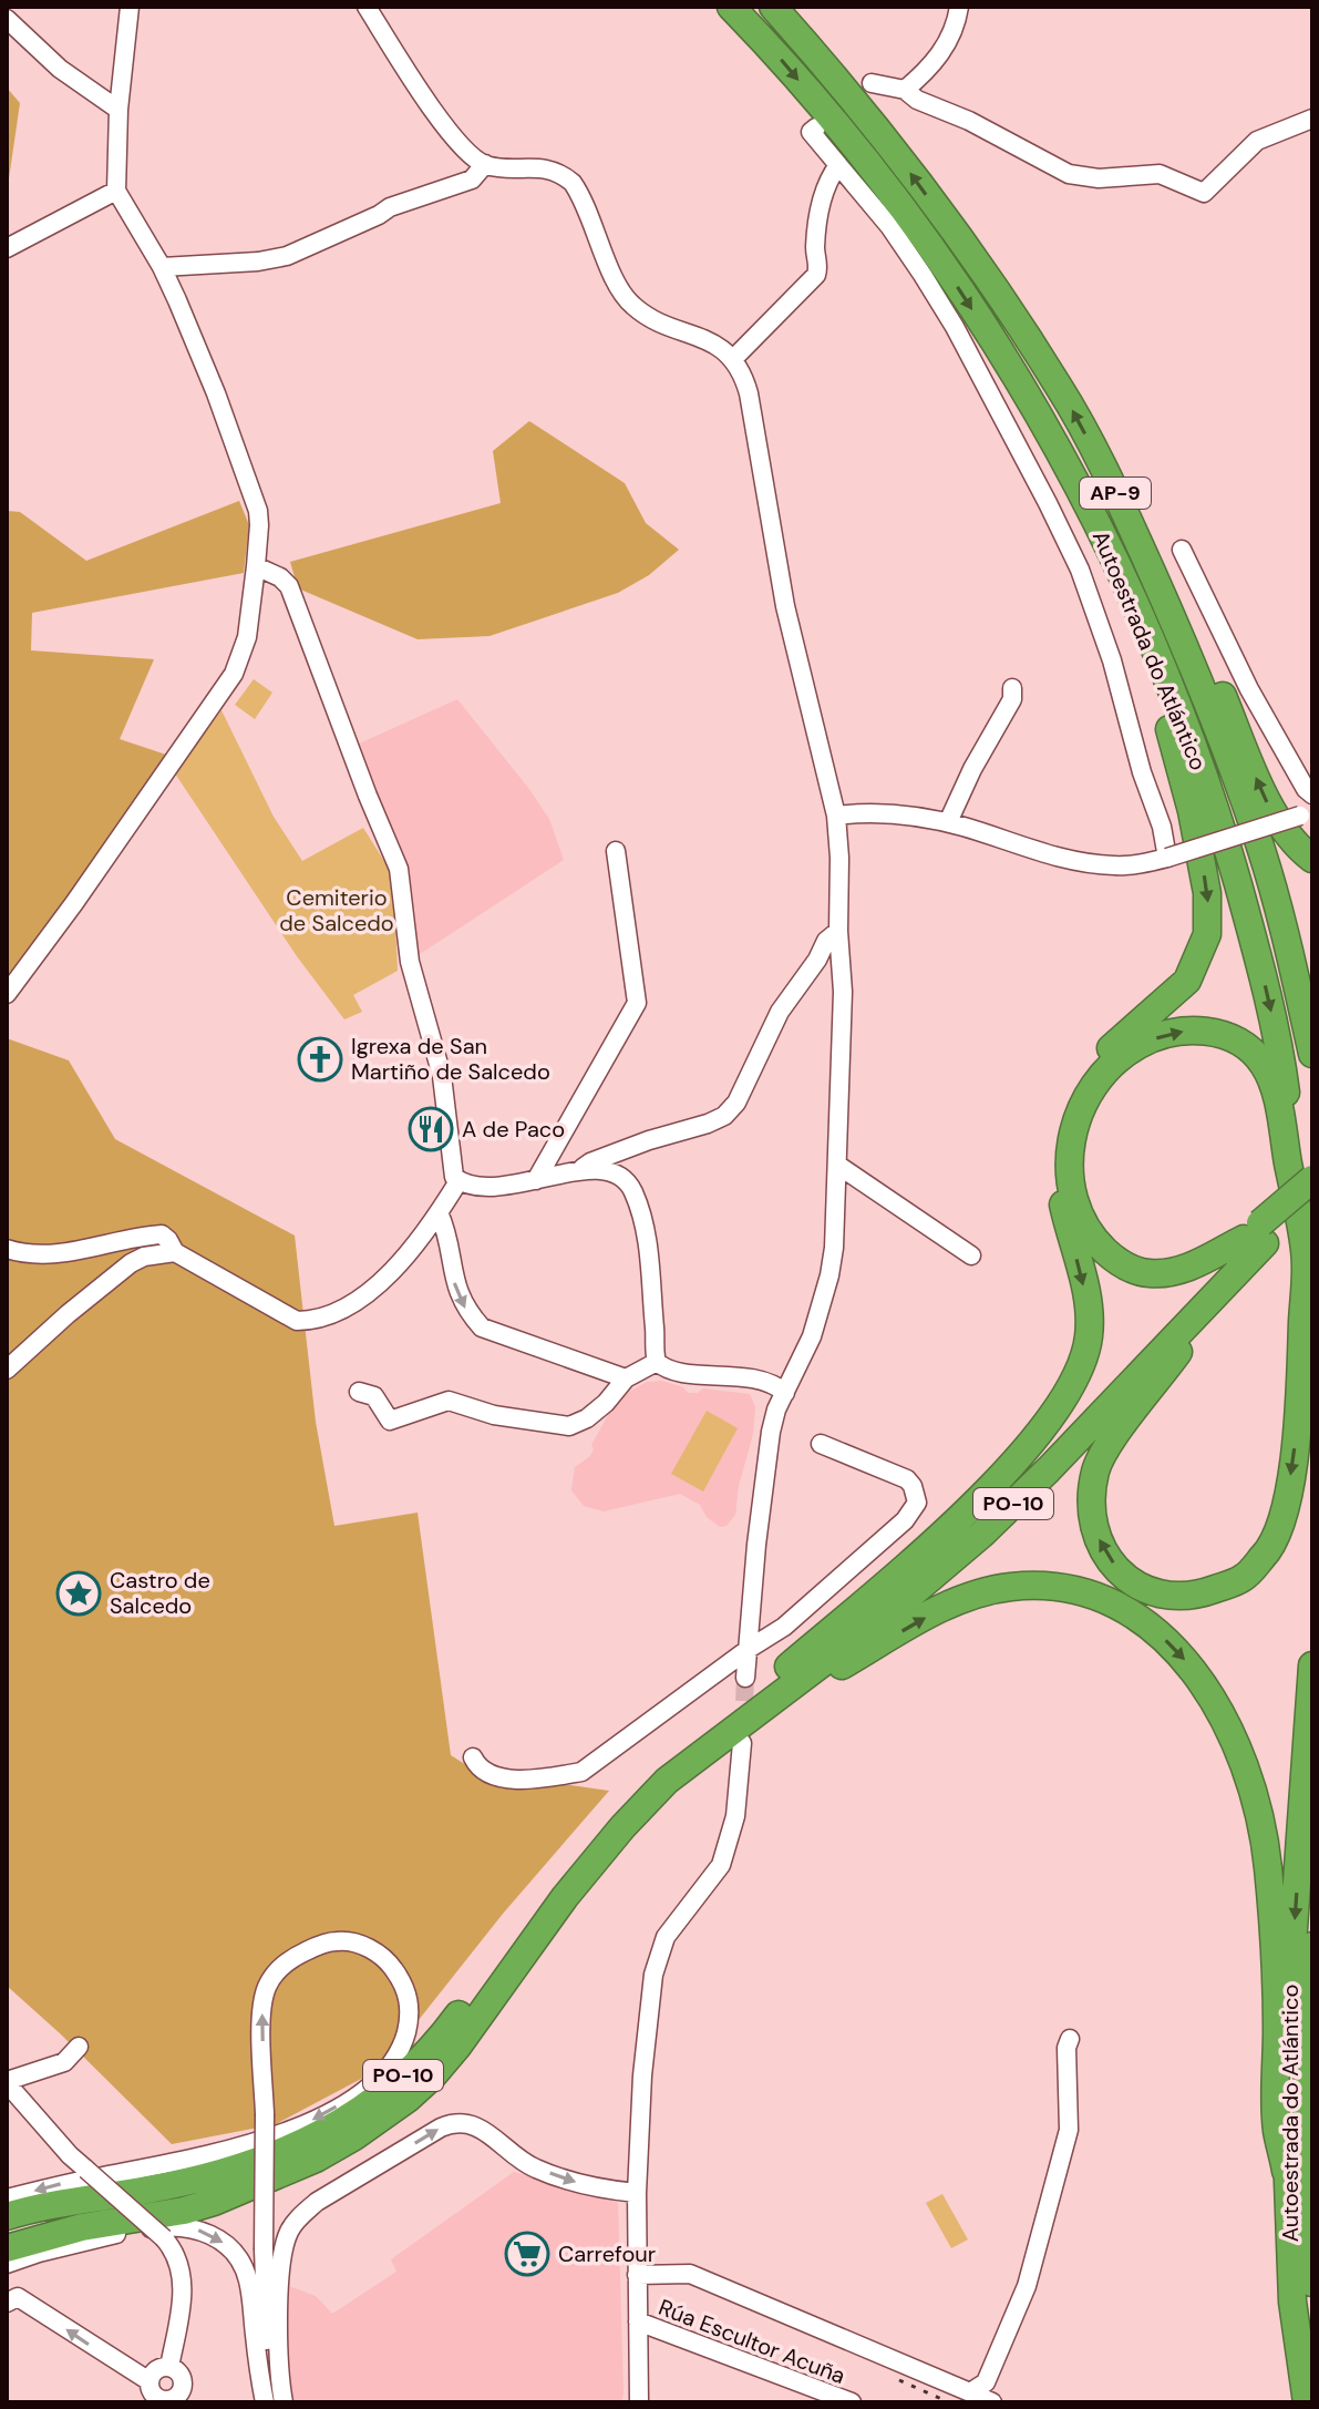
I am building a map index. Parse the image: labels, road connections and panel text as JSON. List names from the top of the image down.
{
  "streets": {
    "highway": ["AP-9", "Autoestrada do Atlántico", "PO-10"],
    "street": ["Rúa Escultor Acuña"]
  },
  "parks": ["Cemiterio de Salcedo"],
  "places": {
    "church": ["Igrexa de San Martiño de Salcedo"],
    "restaurant": ["A de Paco"],
    "place": ["Castro de Salcedo"],
    "supermarket": ["Carrefour"]
  }
}
